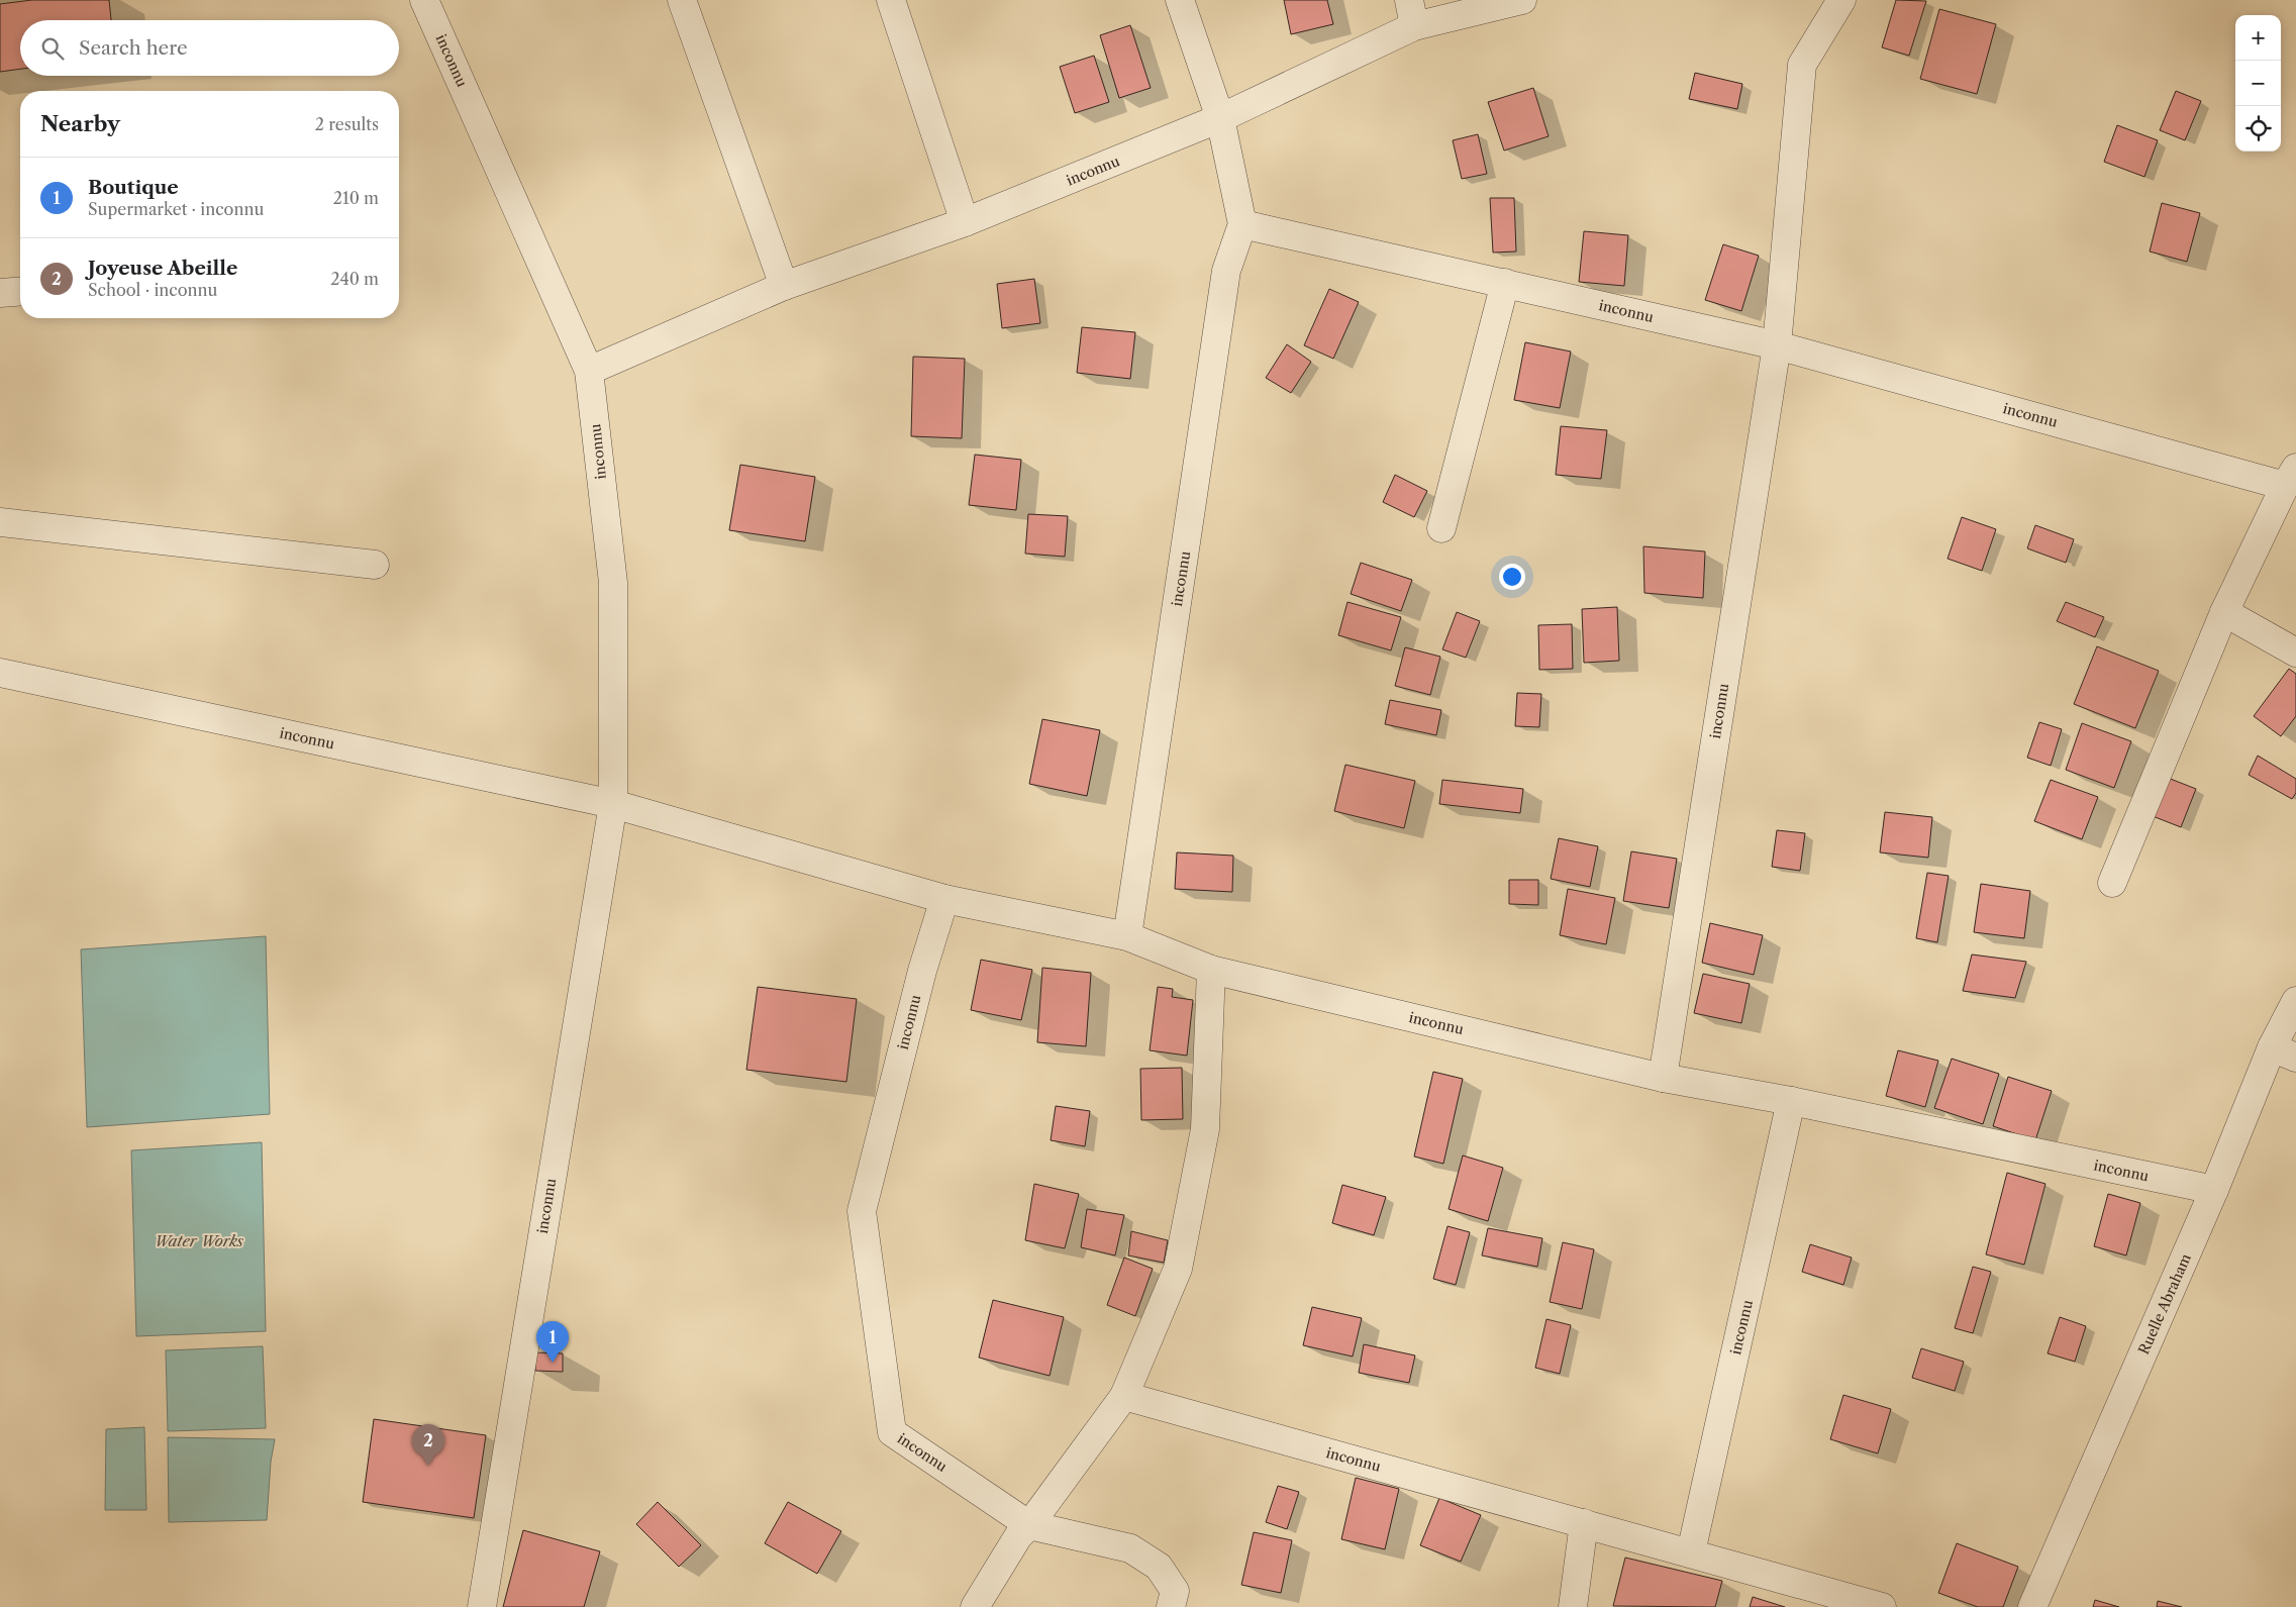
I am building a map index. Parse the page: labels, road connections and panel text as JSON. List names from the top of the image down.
{
  "streets": {
    "street": ["inconnu", "Ruelle Abraham"]
  },
  "crossings": [
    ["inconnu", "Ruelle Abraham"]
  ],
  "water": ["Water Works"],
  "page": {
    "map_buttons": ["+", "−"],
    "search": "Search here",
    "heading": ["Nearby", "2 results"],
    "list": [
      {
        "mark": "1",
        "name": "Boutique",
        "note": "Supermarket · inconnu",
        "value": "210 m"
      },
      {
        "mark": "2",
        "name": "Joyeuse Abeille",
        "note": "School · inconnu",
        "value": "240 m"
      }
    ],
    "pins": ["1", "2"]
  }
}
